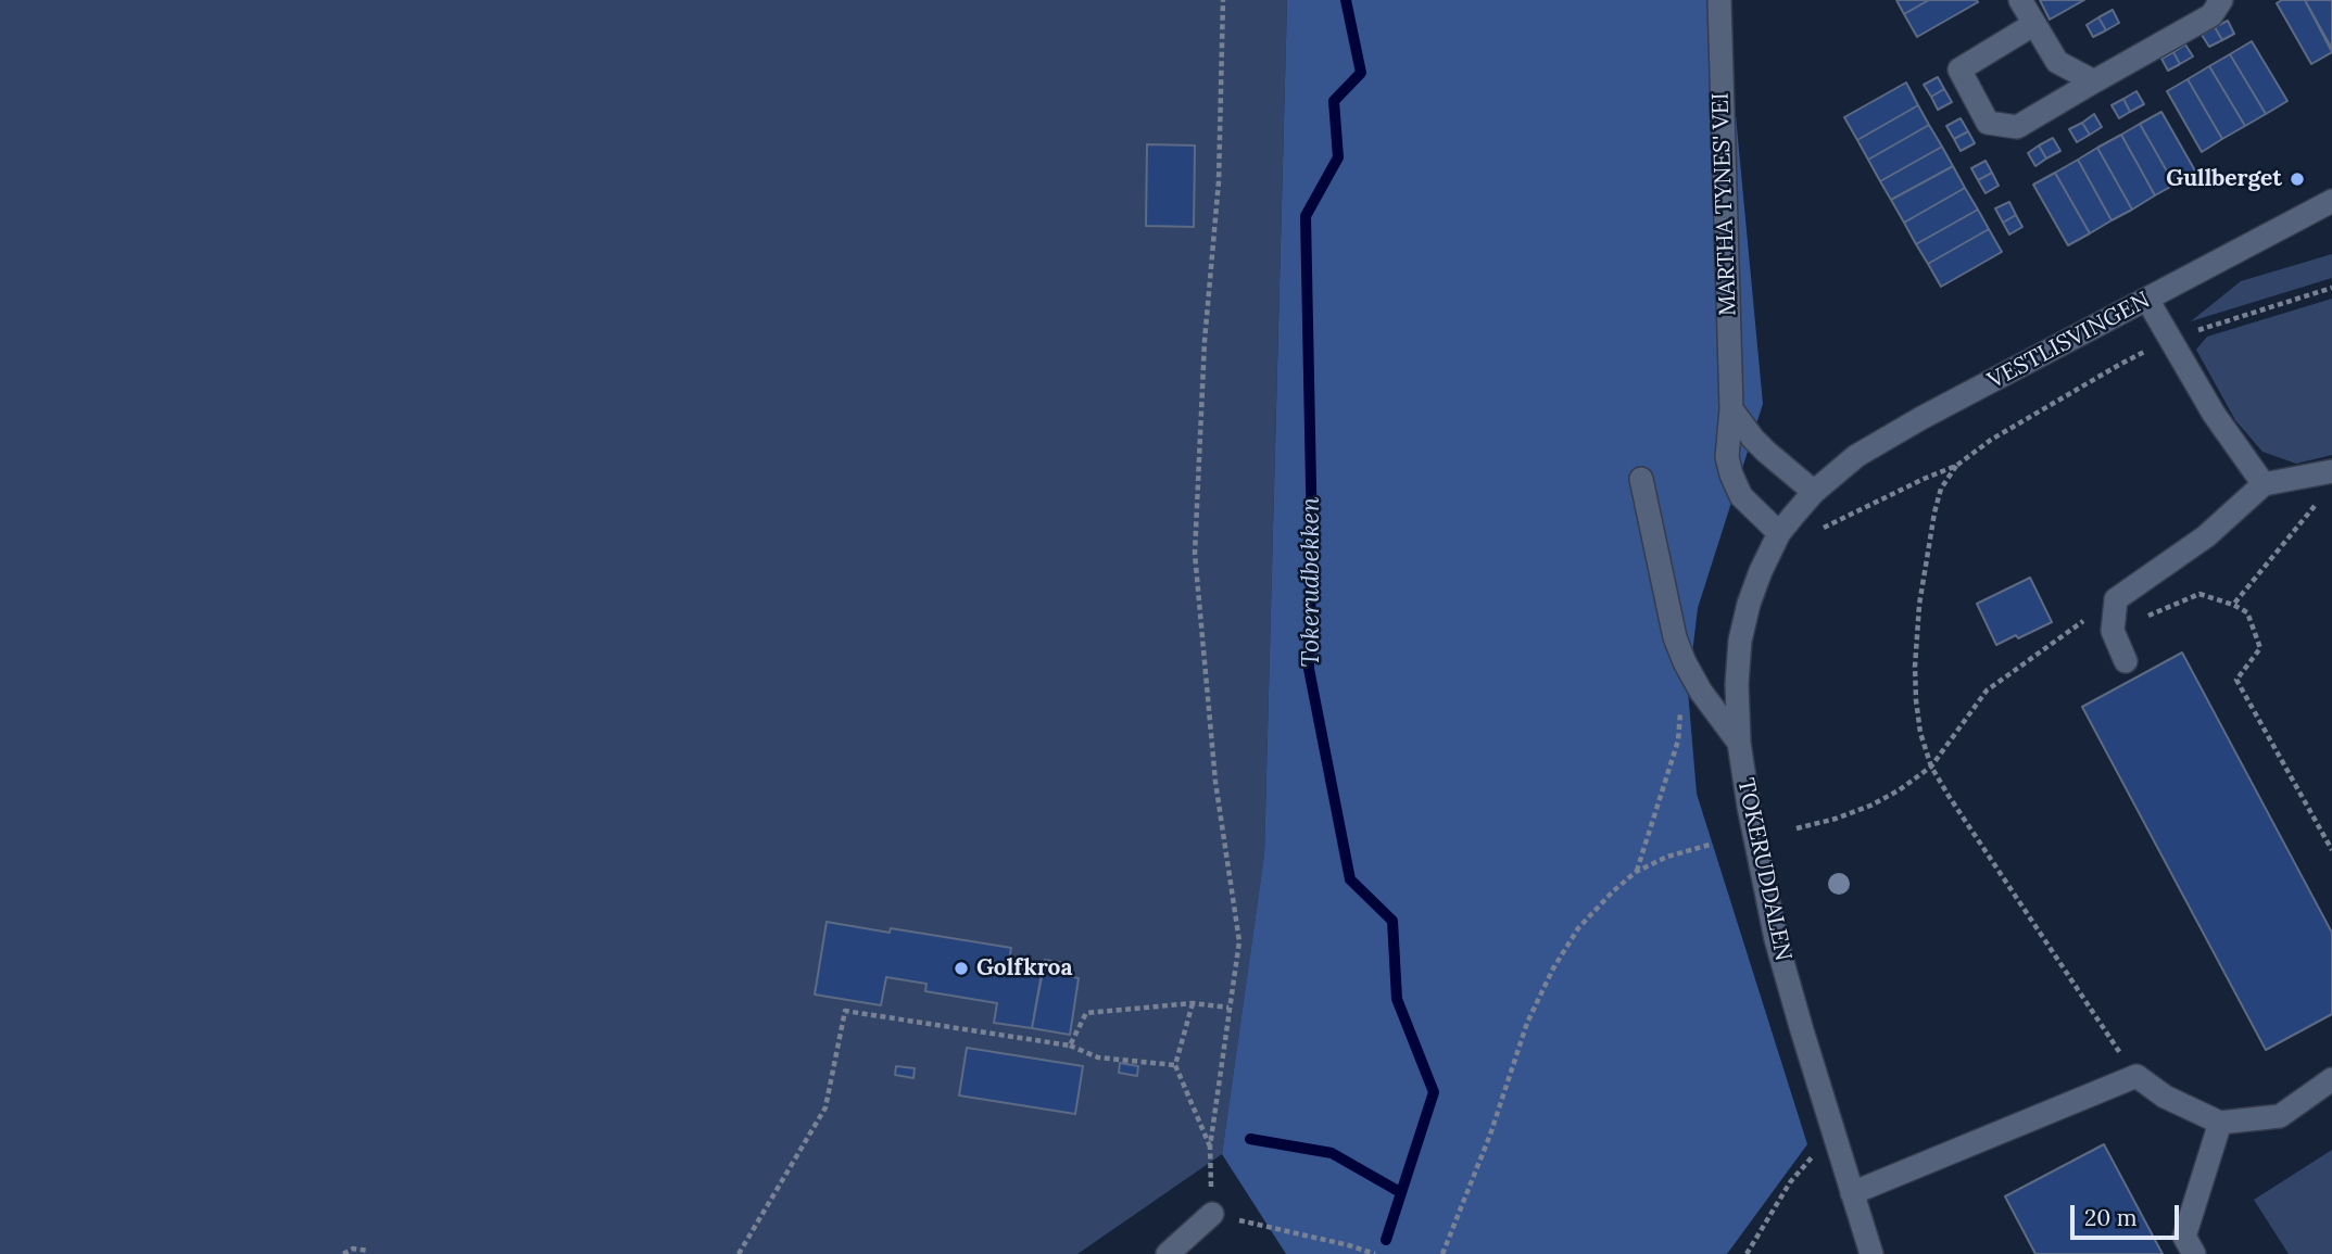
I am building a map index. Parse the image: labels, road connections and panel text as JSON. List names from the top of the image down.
{
  "streets": {
    "street": ["MARTHA TYNES' VEI", "VESTLISVINGEN", "TOKERUDDALEN"]
  },
  "crossings": [
    ["MARTHA TYNES' VEI", "TOKERUDDALEN"],
    ["VESTLISVINGEN", "TOKERUDDALEN"]
  ],
  "water": ["Tokerudbekken"],
  "places": ["Gullberget", "Golfkroa"],
  "scale_bar": "20 m"
}
